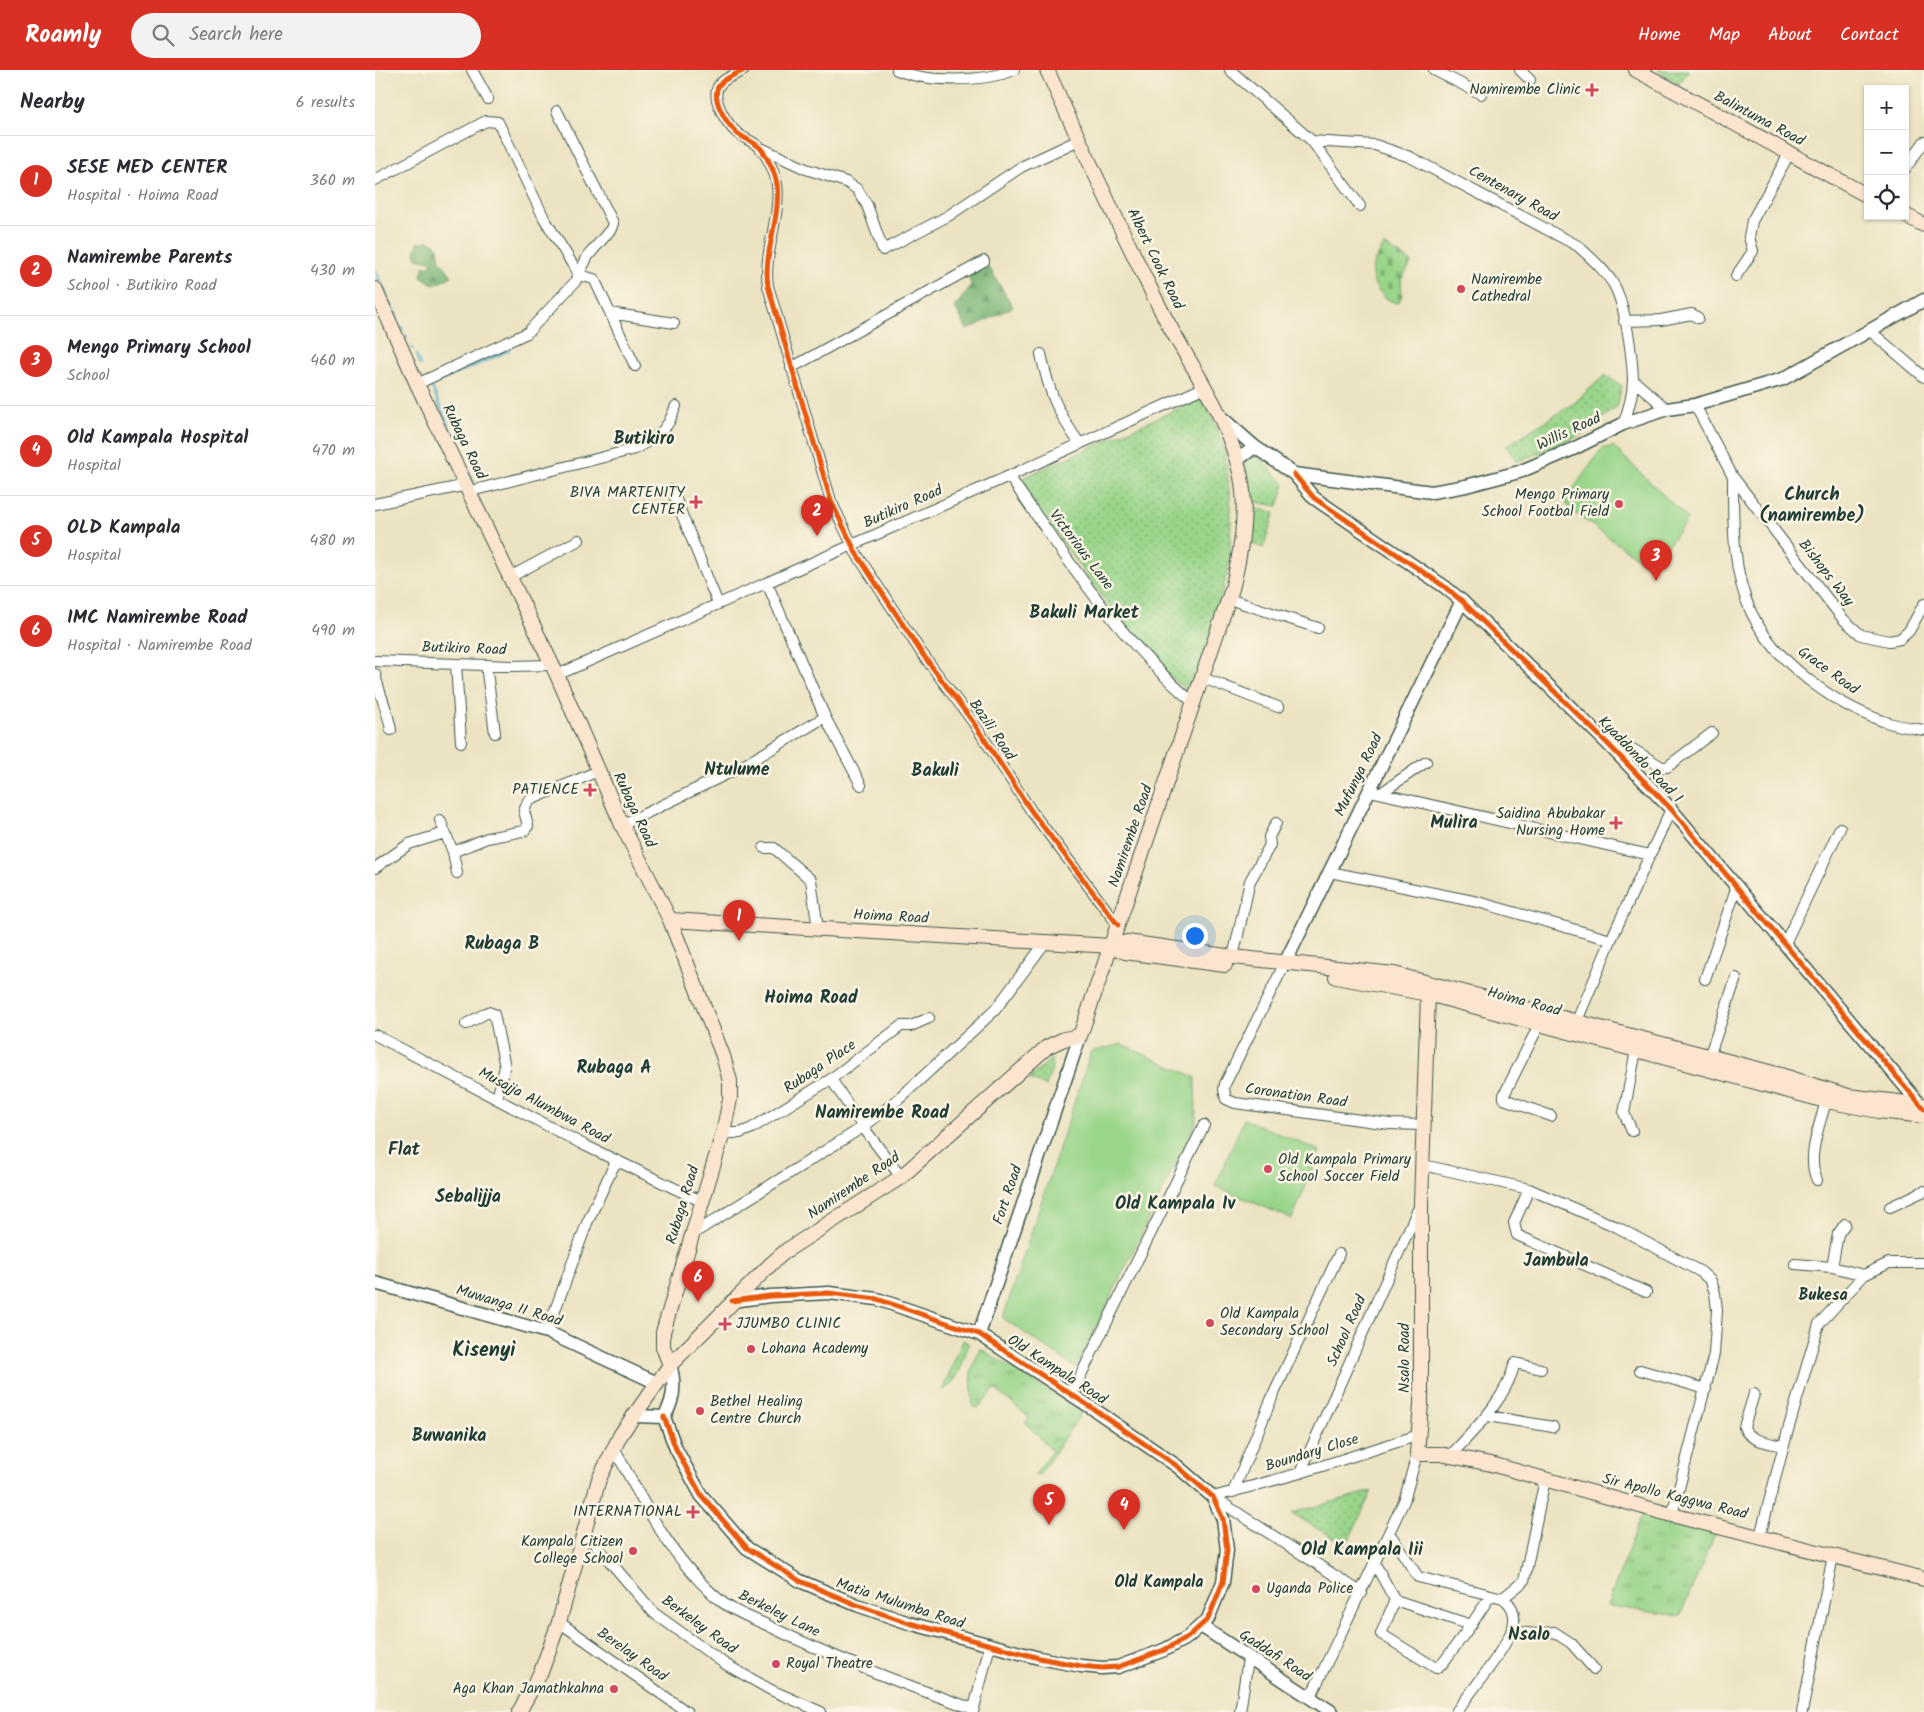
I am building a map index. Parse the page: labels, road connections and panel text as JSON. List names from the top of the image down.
{
  "streets": {
    "main road": [
      "Balintuma Road",
      "Albert Cook Road",
      "Rubaga Road",
      "Namirembe Road",
      "Hoima Road",
      "Nsalo Road",
      "Sir Apollo Kaggwa Road"
    ],
    "street": [
      "Centenary Road",
      "Willis Road",
      "Butikiro Road",
      "Victorious Lane",
      "Bishops Way",
      "Grace Road",
      "Bazili Road",
      "Kyaddondo Road 1",
      "Mufunya Road",
      "Rubaga Place",
      "Coronation Road",
      "Musajja Alumbwa Road",
      "Fort Road",
      "Muwanga II Road",
      "School Road",
      "Old Kampala Road",
      "Boundary Close",
      "Matia Mulumba Road",
      "Berkeley Lane",
      "Berkeley Road",
      "Berelay Road",
      "Gaddafi Road"
    ]
  },
  "crossings": [
    ["Centenary Road", "Willis Road"],
    ["Albert Cook Road", "Willis Road"],
    ["Albert Cook Road", "Butikiro Road"],
    ["Albert Cook Road", "Namirembe Road"],
    ["Willis Road", "Bishops Way"],
    ["Willis Road", "Kyaddondo Road 1"],
    ["Rubaga Road", "Butikiro Road"],
    ["Rubaga Road", "Namirembe Road"],
    ["Rubaga Road", "Hoima Road"],
    ["Rubaga Road", "Rubaga Place"],
    ["Rubaga Road", "Musajja Alumbwa Road"],
    ["Butikiro Road", "Victorious Lane"],
    ["Butikiro Road", "Bazili Road"],
    ["Victorious Lane", "Namirembe Road"],
    ["Bishops Way", "Grace Road"],
    ["Bazili Road", "Namirembe Road"],
    ["Kyaddondo Road 1", "Mufunya Road"],
    ["Kyaddondo Road 1", "Hoima Road"],
    ["Mufunya Road", "Hoima Road"],
    ["Mufunya Road", "Coronation Road"],
    ["Namirembe Road", "Hoima Road"],
    ["Namirembe Road", "Fort Road"],
    ["Namirembe Road", "Muwanga II Road"],
    ["Namirembe Road", "Old Kampala Road"],
    ["Namirembe Road", "Berkeley Lane"],
    ["Namirembe Road", "Berkeley Road"],
    ["Namirembe Road", "Berelay Road"],
    ["Hoima Road", "Coronation Road"],
    ["Hoima Road", "Nsalo Road"],
    ["Coronation Road", "Nsalo Road"],
    ["Fort Road", "Old Kampala Road"],
    ["School Road", "Nsalo Road"],
    ["School Road", "Boundary Close"],
    ["Nsalo Road", "Boundary Close"],
    ["Nsalo Road", "Sir Apollo Kaggwa Road"],
    ["Nsalo Road", "Gaddafi Road"],
    ["Old Kampala Road", "Boundary Close"],
    ["Old Kampala Road", "Matia Mulumba Road"],
    ["Old Kampala Road", "Gaddafi Road"],
    ["Matia Mulumba Road", "Gaddafi Road"]
  ],
  "districts": [
    "Butikiro",
    "Church (namirembe)",
    "Bakuli Market",
    "Ntulume",
    "Bakuli",
    "Mulira",
    "Rubaga B",
    "Hoima Road",
    "Rubaga A",
    "Namirembe Road",
    "Flat",
    "Sebalijja",
    "Old Kampala Iv",
    "Jambula",
    "Bukesa",
    "Kisenyi",
    "Buwanika",
    "Old Kampala Iii",
    "Old Kampala",
    "Nsalo"
  ],
  "places": {
    "health": [
      "Namirembe Clinic",
      "BIVA MARTENITY CENTER",
      "PATIENCE",
      "Saidina Abubakar Nursing Home",
      "JJUMBO CLINIC",
      "INTERNATIONAL"
    ],
    "other": [
      "Namirembe Cathedral",
      "Mengo Primary School Footbal Field",
      "Old Kampala Primary School Soccer Field",
      "Old Kampala Secondary School",
      "Lohana Academy",
      "Bethel Healing Centre Church",
      "Kampala Citizen College School",
      "Uganda Police",
      "Royal Theatre",
      "Aga Khan Jamathkahna"
    ]
  },
  "page": {
    "header": "Roamly",
    "search": "Search here",
    "nav": [
      "Home",
      "Map",
      "About",
      "Contact"
    ],
    "heading": ["Nearby", "6 results"],
    "map_buttons": ["+", "−"],
    "list": [
      {
        "mark": "1",
        "name": "SESE MED CENTER",
        "note": "Hospital · Hoima Road",
        "value": "360 m"
      },
      {
        "mark": "2",
        "name": "Namirembe Parents",
        "note": "School · Butikiro Road",
        "value": "430 m"
      },
      {
        "mark": "3",
        "name": "Mengo Primary School",
        "note": "School",
        "value": "460 m"
      },
      {
        "mark": "4",
        "name": "Old Kampala Hospital",
        "note": "Hospital",
        "value": "470 m"
      },
      {
        "mark": "5",
        "name": "OLD Kampala",
        "note": "Hospital",
        "value": "480 m"
      },
      {
        "mark": "6",
        "name": "IMC Namirembe Road",
        "note": "Hospital · Namirembe Road",
        "value": "490 m"
      }
    ],
    "pins": [
      "2",
      "3",
      "1",
      "6",
      "5",
      "4"
    ]
  }
}
